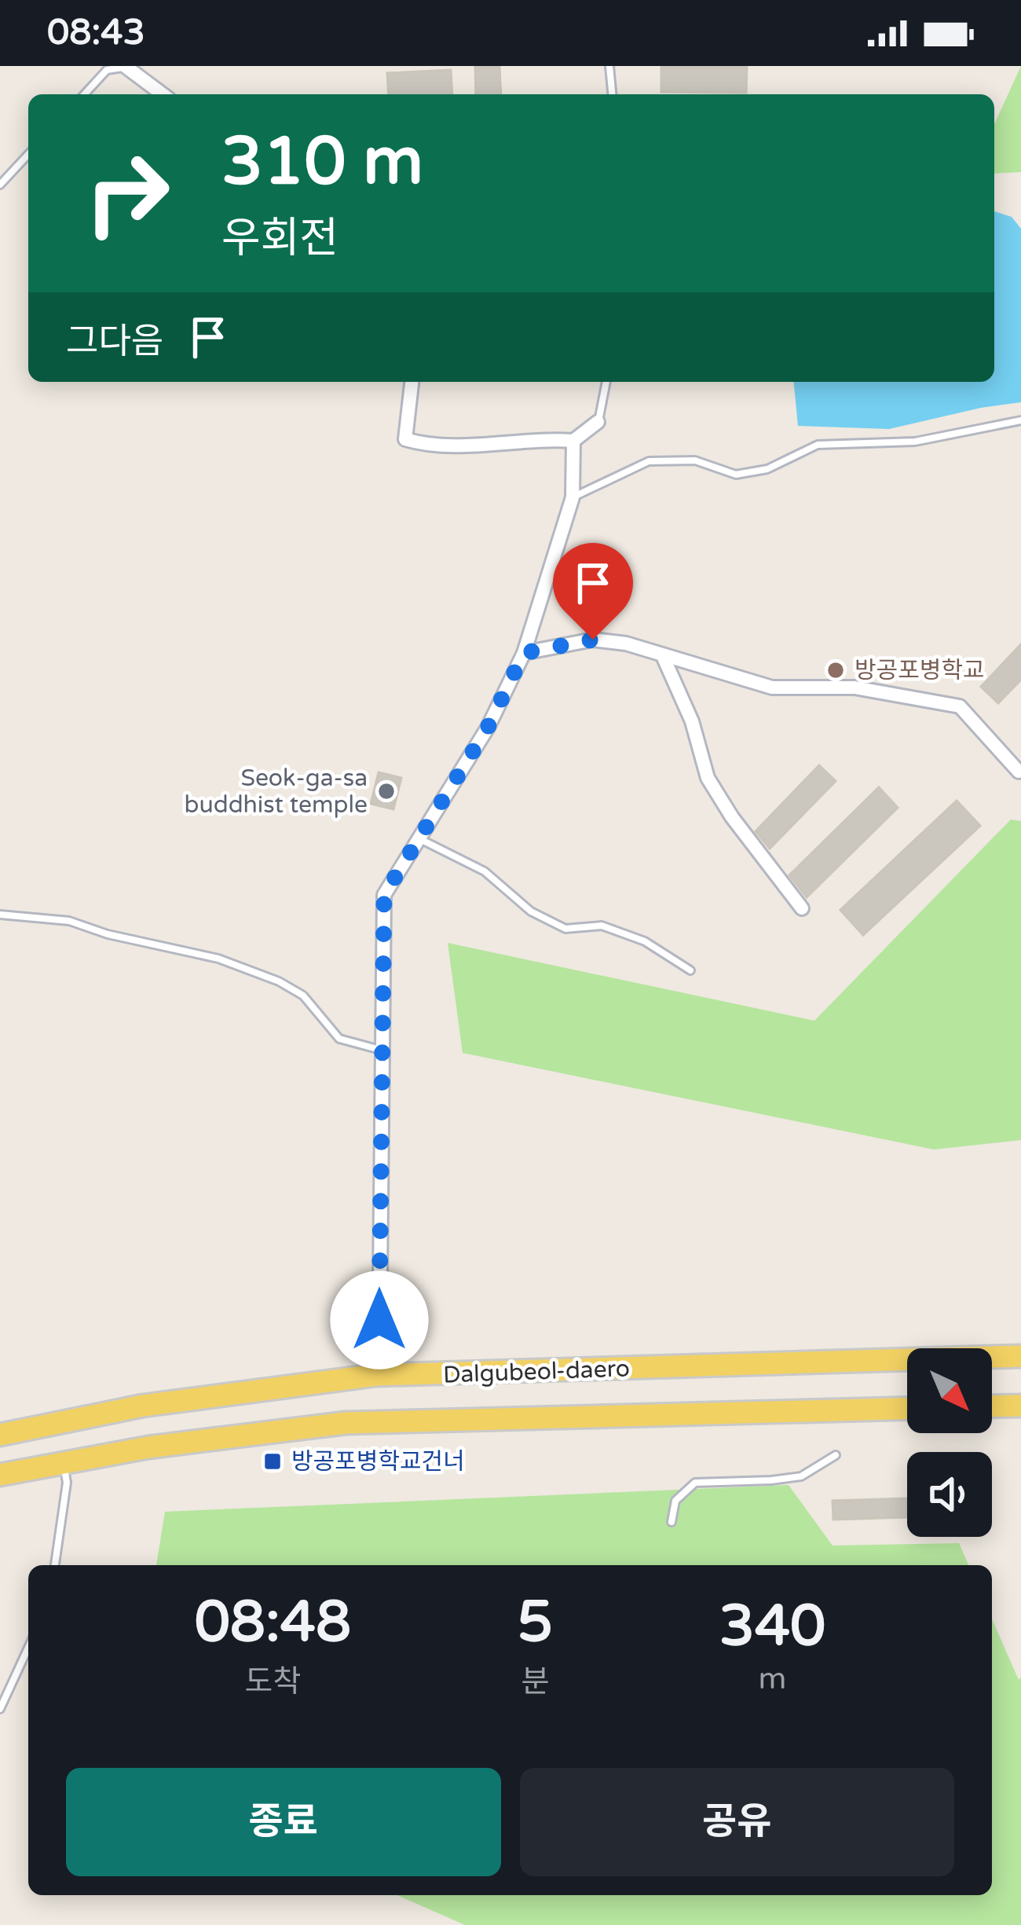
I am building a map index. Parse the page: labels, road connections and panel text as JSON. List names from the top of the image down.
{
  "streets": {
    "main road": ["Dalgubeol-daero"]
  },
  "places": {
    "other": ["방공포병학교", "Seok-ga-sa buddhist temple"],
    "transit": ["방공포병학교건너"]
  },
  "north": "bottom right",
  "page": {
    "status": "08:43",
    "turn": ["310 m", "우회전"],
    "then": "그다음",
    "eta": [
      "08:48",
      "도착",
      "5",
      "분",
      "340",
      "m"
    ],
    "buttons": ["종료", "공유"]
  }
}
